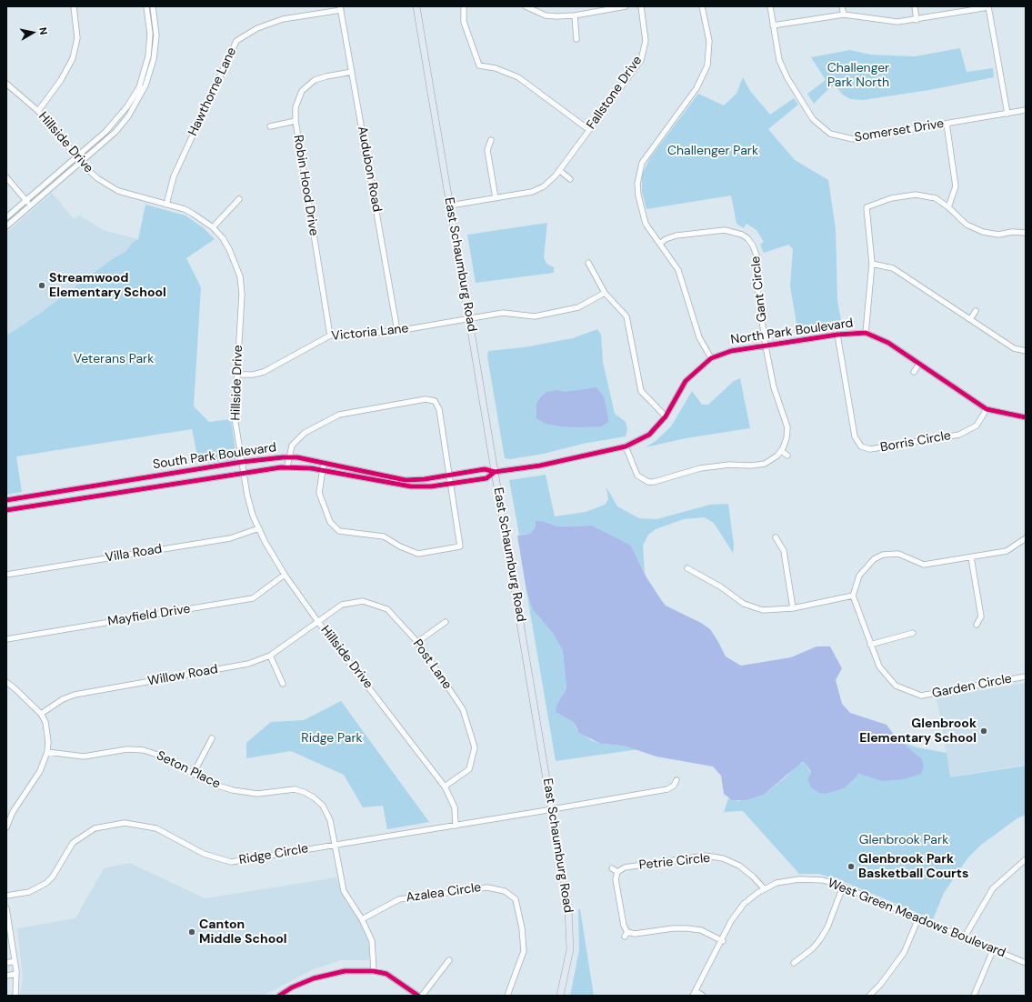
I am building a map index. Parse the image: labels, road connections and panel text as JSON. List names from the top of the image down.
{
  "streets": {
    "main road": ["East Schaumburg Road"],
    "street": [
      "Hawthorne Lane",
      "Fallstone Drive",
      "Somerset Drive",
      "Hillside Drive",
      "Audubon Road",
      "Robin Hood Drive",
      "Gant Circle",
      "North Park Boulevard",
      "Victoria Lane",
      "Borris Circle",
      "South Park Boulevard",
      "Villa Road",
      "Mayfield Drive",
      "Post Lane",
      "Willow Road",
      "Garden Circle",
      "Seton Place",
      "Ridge Circle",
      "Petrie Circle",
      "Azalea Circle",
      "West Green Meadows Boulevard"
    ]
  },
  "crossings": [
    ["Hawthorne Lane", "Hillside Drive"],
    ["Hawthorne Lane", "Audubon Road"],
    ["Fallstone Drive", "East Schaumburg Road"],
    ["Hillside Drive", "Victoria Lane"],
    ["Hillside Drive", "South Park Boulevard"],
    ["Hillside Drive", "Villa Road"],
    ["Hillside Drive", "Mayfield Drive"],
    ["Hillside Drive", "Post Lane"],
    ["Hillside Drive", "Willow Road"],
    ["Hillside Drive", "Ridge Circle"],
    ["Audubon Road", "Robin Hood Drive"],
    ["Audubon Road", "Victoria Lane"],
    ["Robin Hood Drive", "Victoria Lane"],
    ["East Schaumburg Road", "North Park Boulevard"],
    ["East Schaumburg Road", "Victoria Lane"],
    ["East Schaumburg Road", "South Park Boulevard"],
    ["East Schaumburg Road", "Ridge Circle"],
    ["Gant Circle", "North Park Boulevard"],
    ["North Park Boulevard", "Borris Circle"],
    ["North Park Boulevard", "South Park Boulevard"],
    ["Post Lane", "Willow Road"],
    ["Seton Place", "Ridge Circle"],
    ["Seton Place", "Azalea Circle"],
    ["Petrie Circle", "West Green Meadows Boulevard"]
  ],
  "parks": [
    "Challenger Park North",
    "Challenger Park",
    "Veterans Park",
    "Ridge Park",
    "Glenbrook Park"
  ],
  "places": [
    "Streamwood Elementary School",
    "Glenbrook Elementary School",
    "Glenbrook Park Basketball Courts",
    "Canton Middle School"
  ],
  "north": "right"
}
